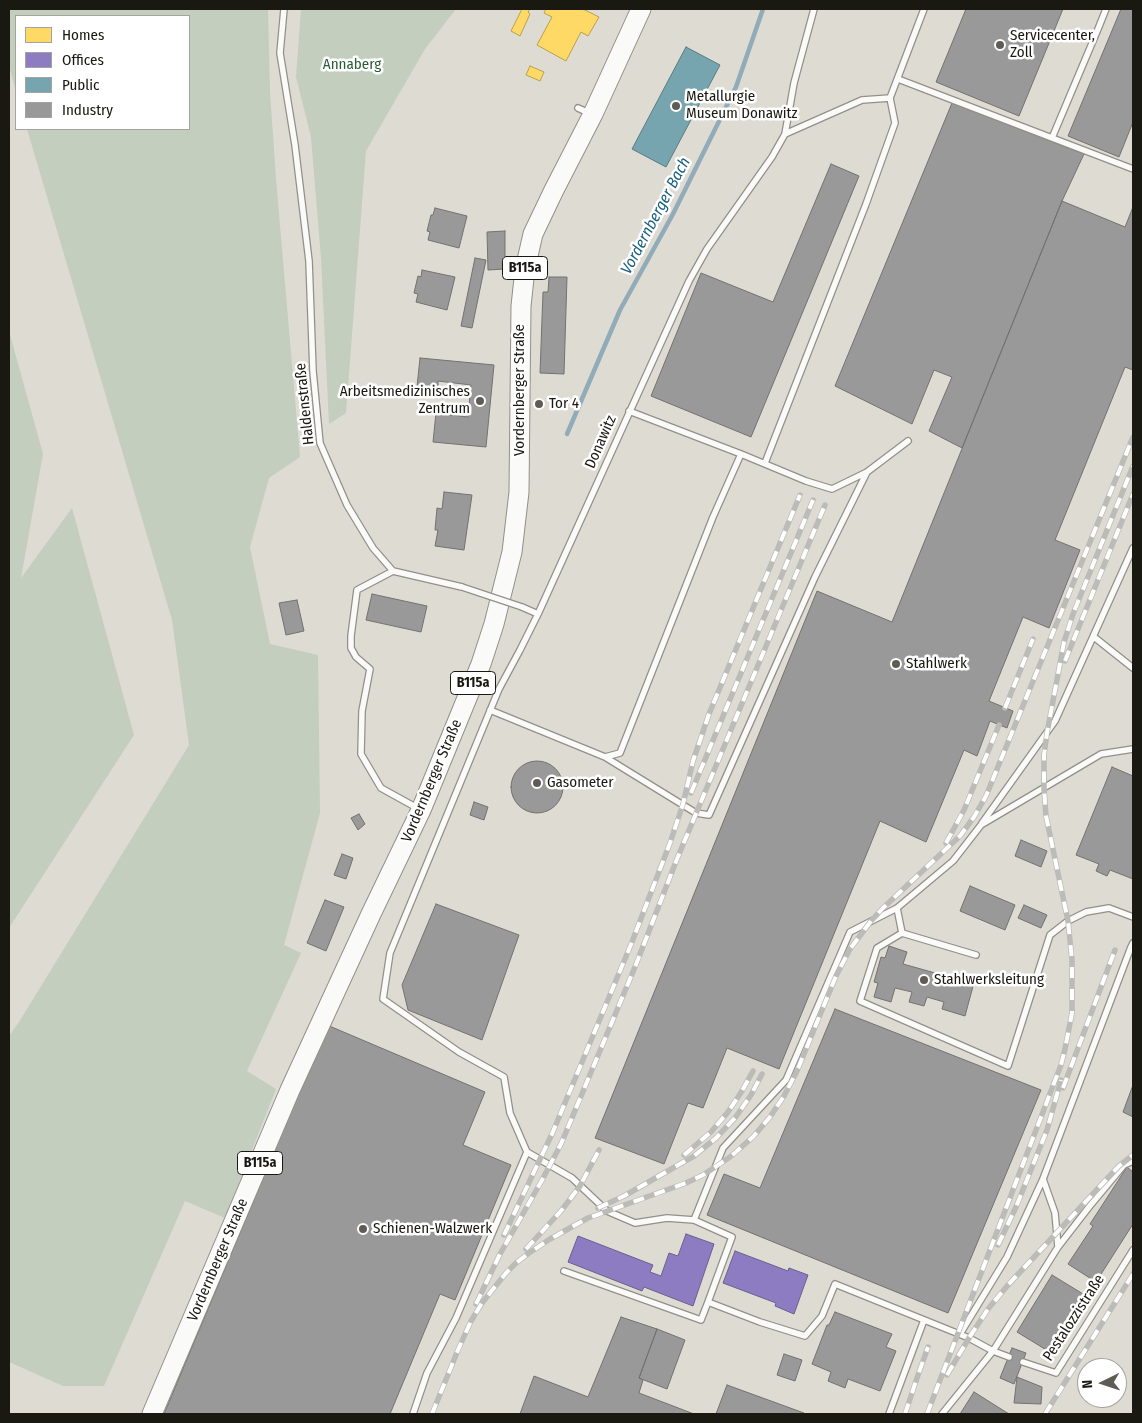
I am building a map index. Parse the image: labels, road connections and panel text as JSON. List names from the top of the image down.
{
  "streets": {
    "main road": ["B115a", "Vordernberger Straße"],
    "lane": ["Haldenstraße", "Donawitz", "Pestalozzistraße"]
  },
  "water": ["Vordernberger Bach"],
  "parks": ["Annaberg"],
  "places": [
    "Servicecenter, Zoll",
    "Metallurgie Museum Donawitz",
    "Arbeitsmedizinisches Zentrum",
    "Tor 4",
    "Stahlwerk",
    "Gasometer",
    "Stahlwerksleitung",
    "Schienen-Walzwerk"
  ],
  "legend": [
    "Homes",
    "Offices",
    "Public",
    "Industry"
  ],
  "north": "left"
}
